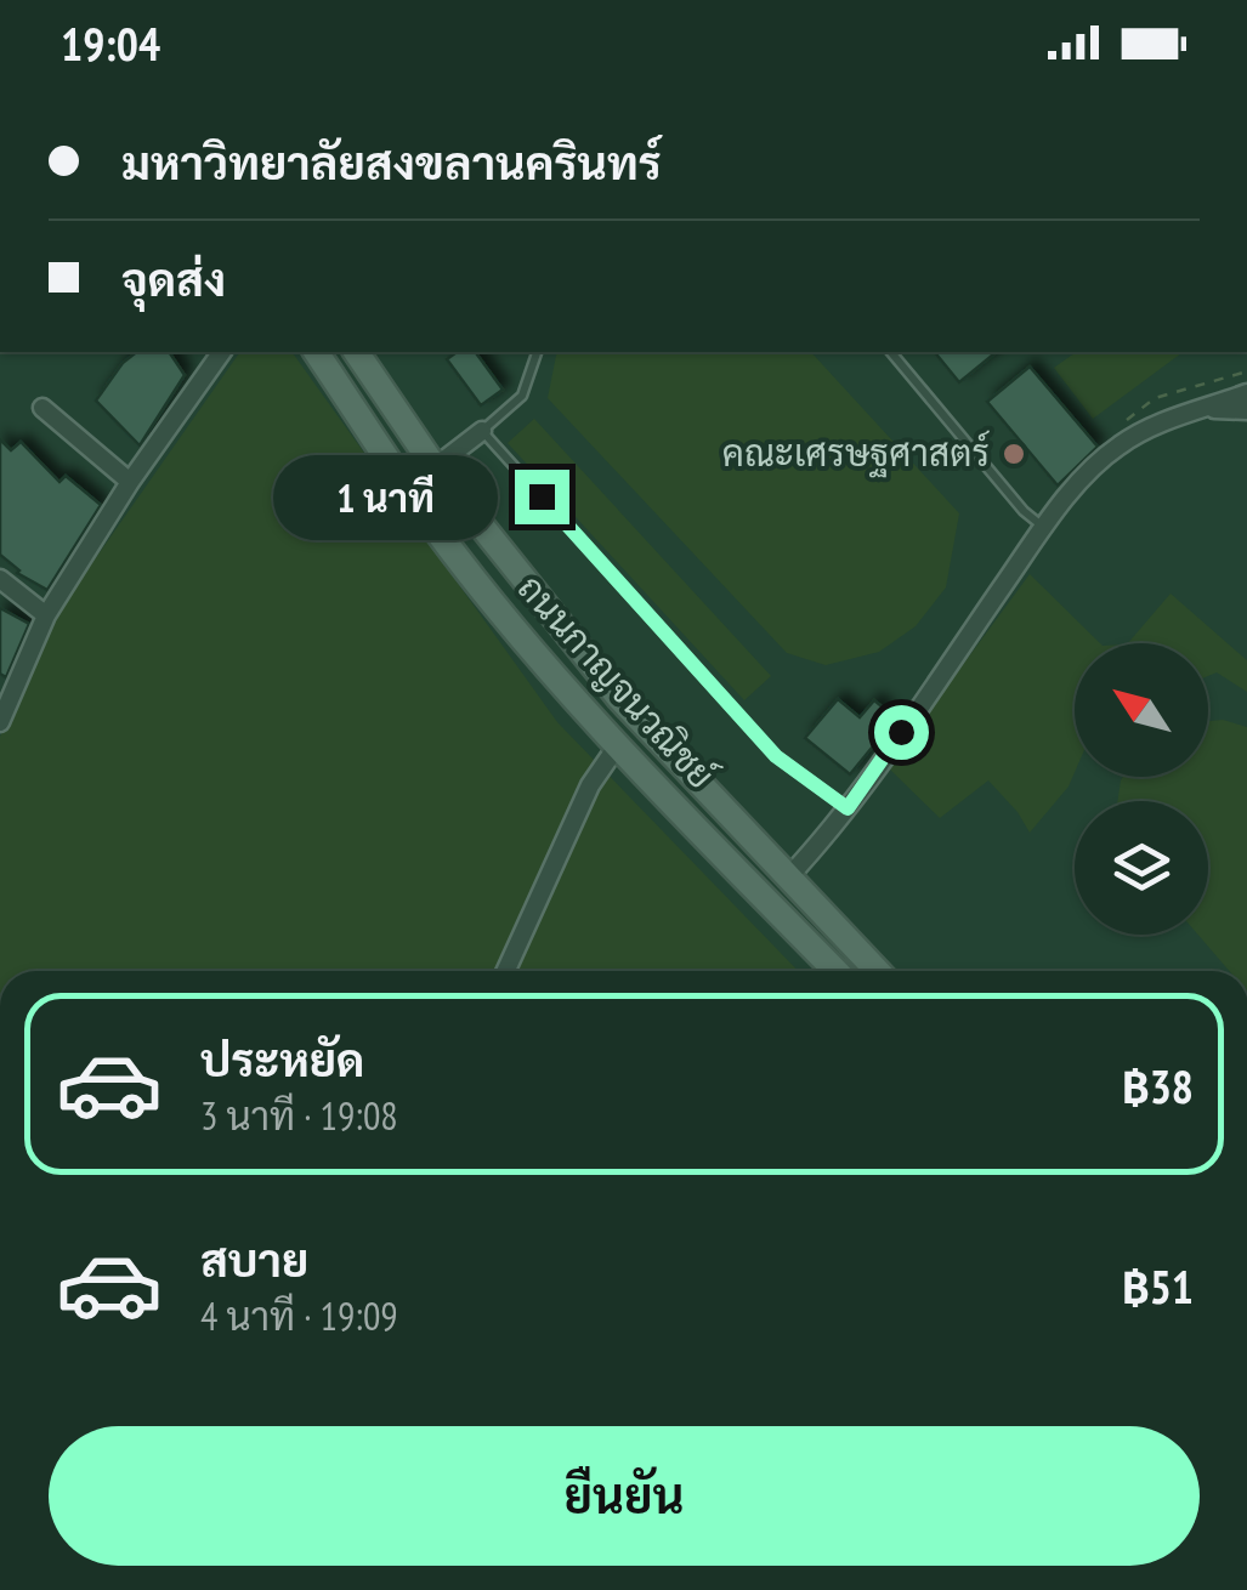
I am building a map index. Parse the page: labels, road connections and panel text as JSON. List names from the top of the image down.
{
  "streets": {
    "main road": ["ถนนกาญจนวณิชย์"]
  },
  "places": ["คณะเศรษฐศาสตร์"],
  "north": "top left",
  "page": {
    "status": "19:04",
    "banner": ["มหาวิทยาลัยสงขลานครินทร์", "จุดส่ง"],
    "bubble": "1 นาที",
    "list": [
      {
        "name": "ประหยัด",
        "note": "3 นาที · 19:08",
        "value": "฿38"
      },
      {
        "name": "สบาย",
        "note": "4 นาที · 19:09",
        "value": "฿51"
      }
    ],
    "buttons": "ยืนยัน"
  }
}
